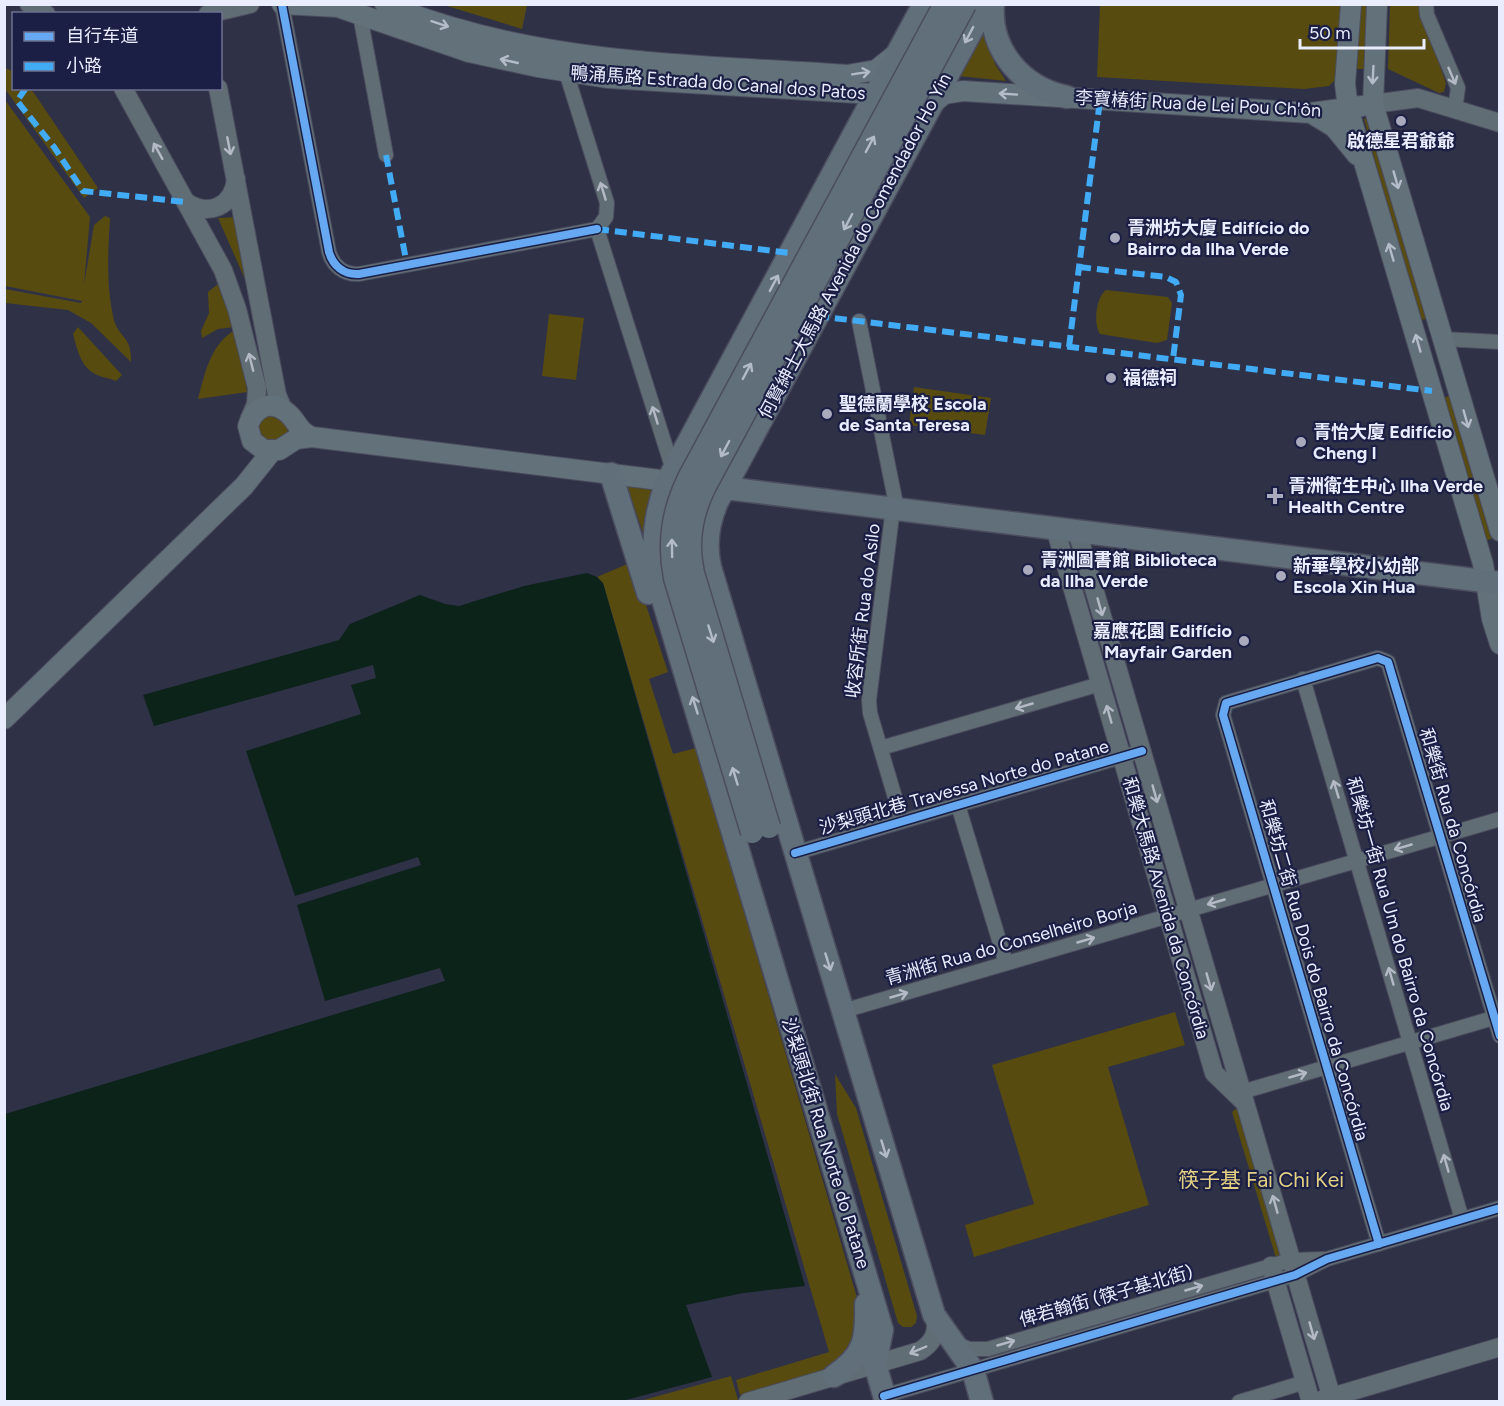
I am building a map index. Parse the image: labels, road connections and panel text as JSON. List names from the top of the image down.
{
  "streets": {
    "main road": [
      "鴨涌馬路 Estrada do Canal dos Patos",
      "李寶椿街 Rua de Lei Pou Ch'ôn",
      "何賢紳士大馬路 Avenida do Comendador Ho Yin",
      "沙梨頭北街 Rua Norte do Patane"
    ],
    "street": [
      "收容所街 Rua do Asilo",
      "沙梨頭北巷 Travessa Norte do Patane",
      "和樂街 Rua da Concórdia",
      "和樂大馬路 Avenida da Concórdia",
      "青洲街 Rua do Conselheiro Borja",
      "和樂坊一街 Rua Um do Bairro da Concórdia",
      "和樂坊二街 Rua Dois do Bairro da Concórdia",
      "俾若翰街 (筷子基北街)"
    ]
  },
  "crossings": [
    ["李寶椿街 Rua de Lei Pou Ch'ôn", "何賢紳士大馬路 Avenida do Comendador Ho Yin"],
    ["收容所街 Rua do Asilo", "沙梨頭北巷 Travessa Norte do Patane"],
    ["沙梨頭北巷 Travessa Norte do Patane", "和樂大馬路 Avenida da Concórdia"],
    ["和樂街 Rua da Concórdia", "青洲街 Rua do Conselheiro Borja"],
    ["和樂街 Rua da Concórdia", "和樂坊一街 Rua Um do Bairro da Concórdia"],
    ["和樂街 Rua da Concórdia", "和樂坊二街 Rua Dois do Bairro da Concórdia"],
    ["和樂大馬路 Avenida da Concórdia", "青洲街 Rua do Conselheiro Borja"],
    ["青洲街 Rua do Conselheiro Borja", "和樂坊一街 Rua Um do Bairro da Concórdia"],
    ["青洲街 Rua do Conselheiro Borja", "和樂坊二街 Rua Dois do Bairro da Concórdia"],
    ["和樂坊一街 Rua Um do Bairro da Concórdia", "和樂坊二街 Rua Dois do Bairro da Concórdia"]
  ],
  "one_way": ["和樂坊一街 Rua Um do Bairro da Concórdia"],
  "districts": ["筷子基 Fai Chi Kei"],
  "places": {
    "other": [
      "啟德星君爺爺",
      "青洲坊大廈 Edifício do Bairro da Ilha Verde",
      "福德祠",
      "聖德蘭學校 Escola de Santa Teresa",
      "青怡大廈 Edifício Cheng I",
      "青洲圖書館 Biblioteca da Ilha Verde",
      "新華學校小幼部 Escola Xin Hua",
      "嘉應花園 Edifício Mayfair Garden"
    ],
    "health": ["青洲衛生中心 llha Verde Health Centre"]
  },
  "legend": ["自行车道", "小路"],
  "scale_bar": "50 m"
}
